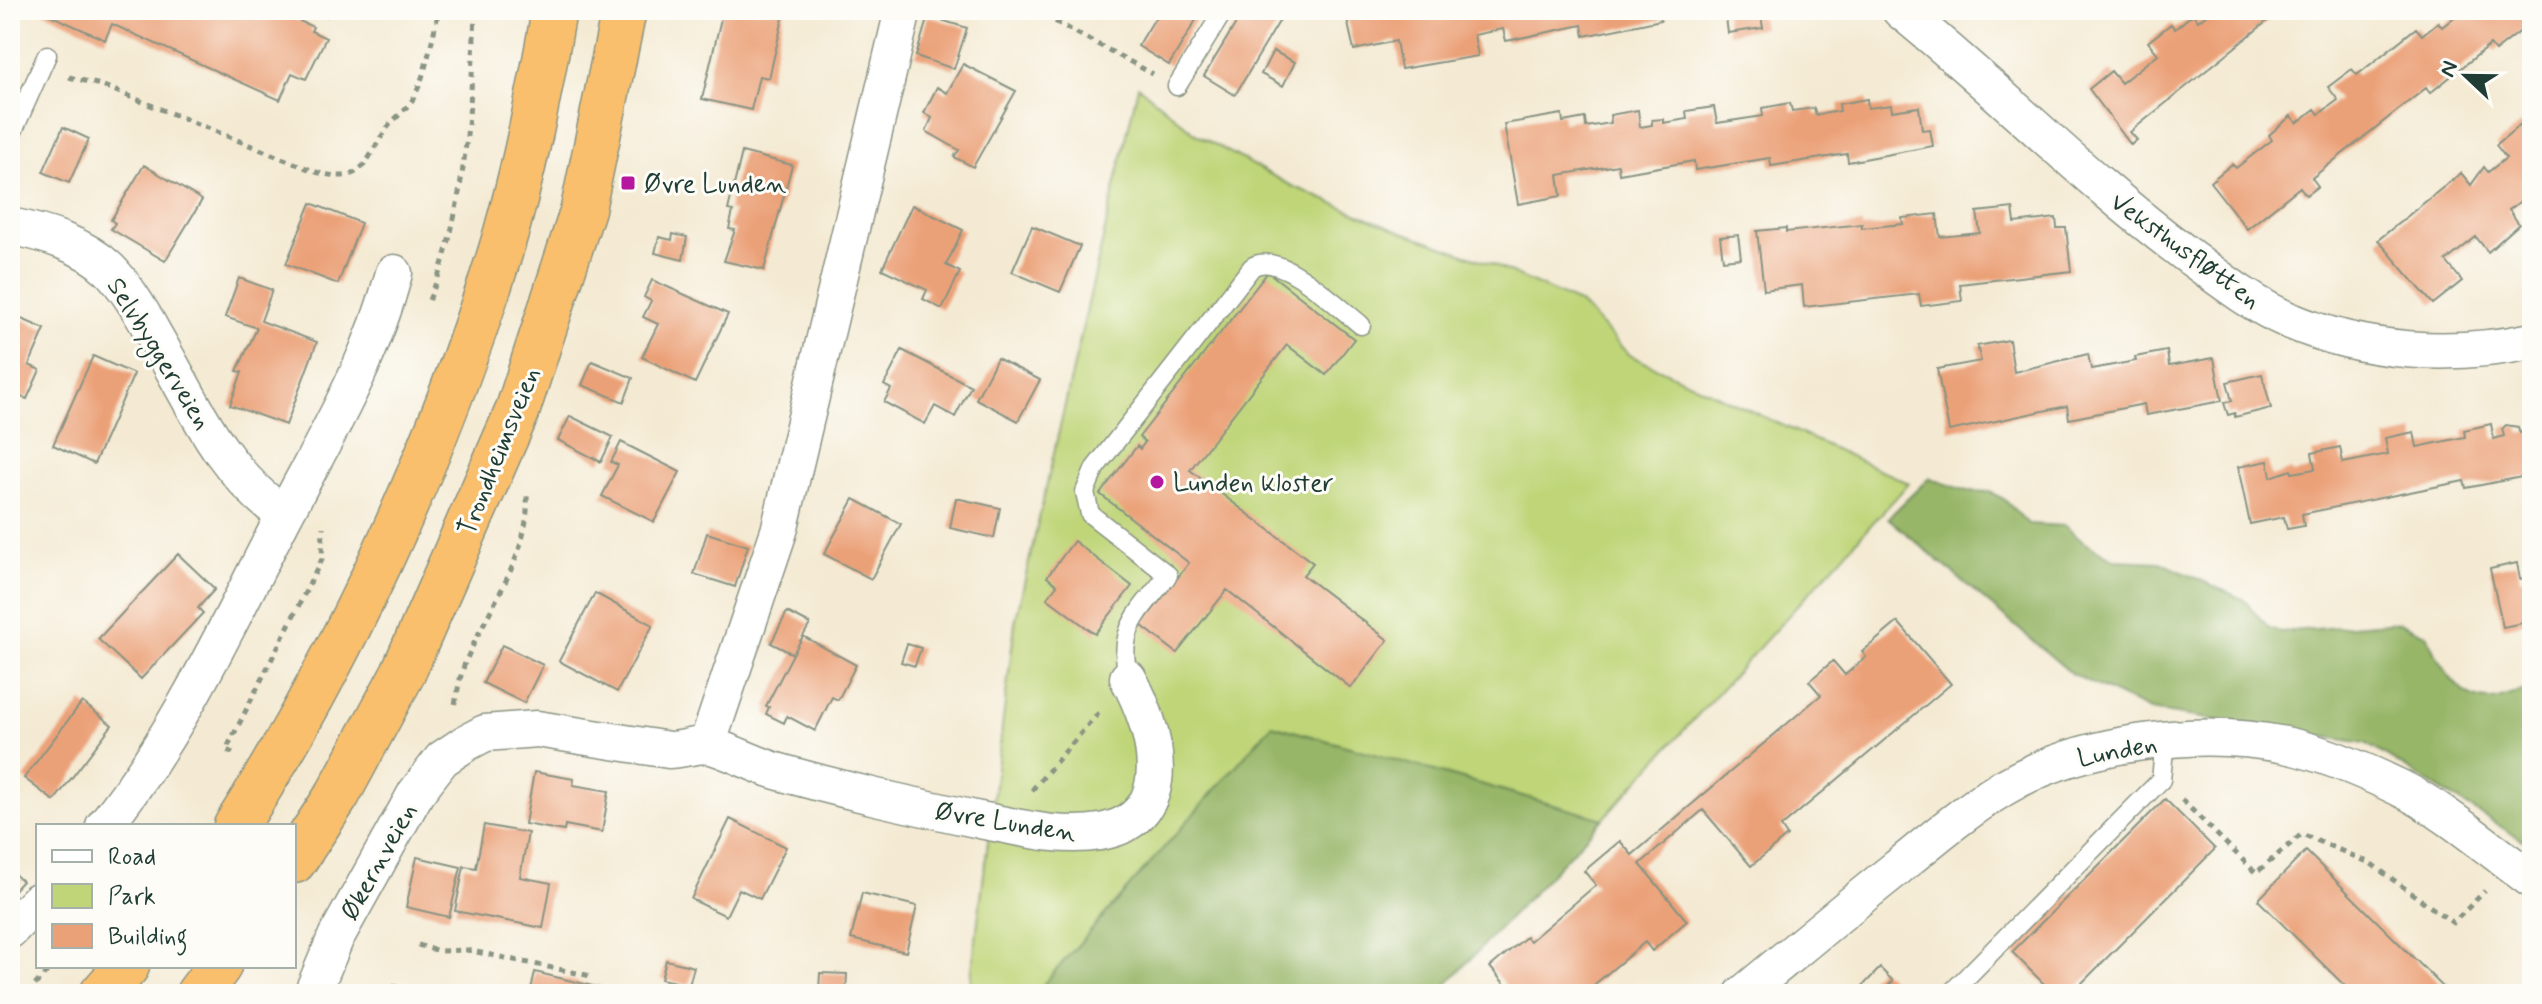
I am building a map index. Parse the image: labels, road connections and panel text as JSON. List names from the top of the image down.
{
  "streets": {
    "highway": ["Trondheimsveien"],
    "street": [
      "Veksthusfløtten",
      "Selvbyggerveien",
      "Lunden",
      "Øvre Lunden",
      "Økernveien"
    ]
  },
  "crossings": [
    ["Øvre Lunden", "Økernveien"]
  ],
  "places": {
    "transit": ["Øvre Lunden"],
    "other": ["Lunden kloster"]
  },
  "legend": ["Road", "Park", "Building"],
  "north": "left"
}
